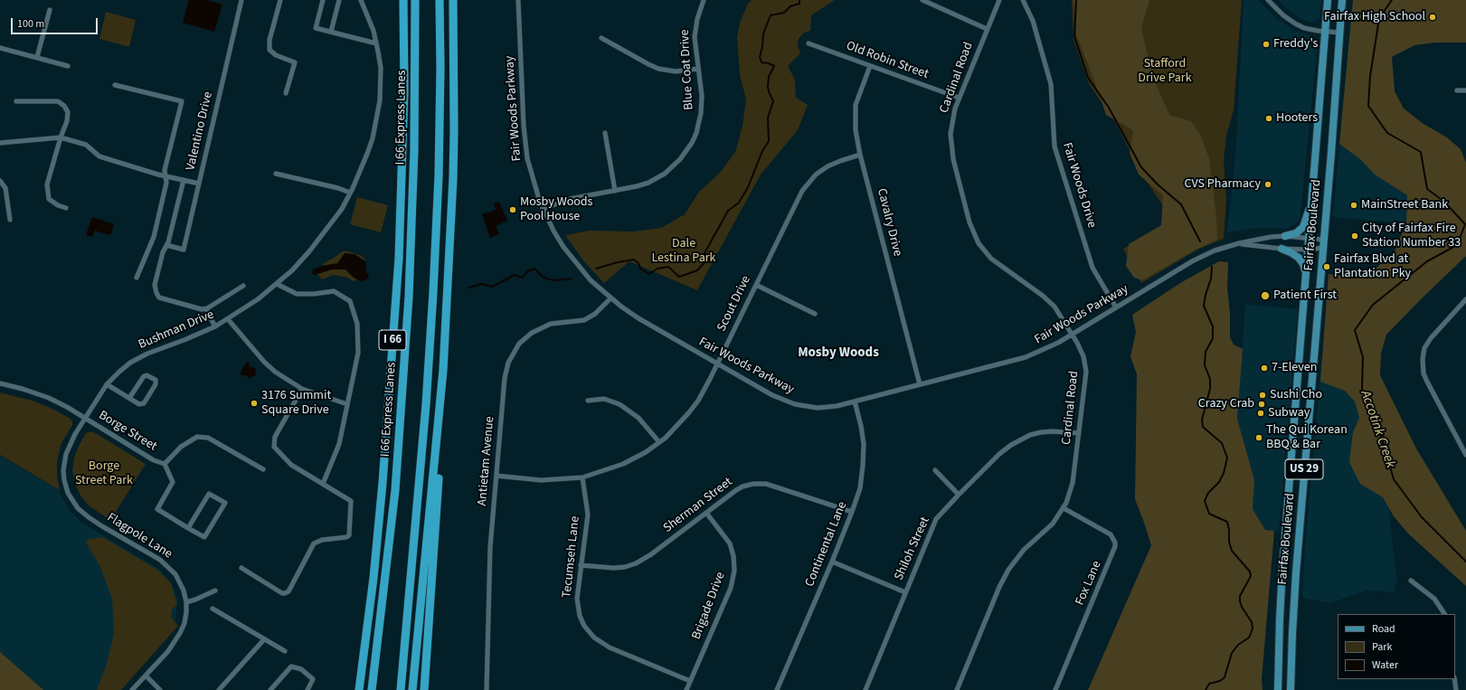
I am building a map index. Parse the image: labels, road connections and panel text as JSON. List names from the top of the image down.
{
  "streets": {
    "highway": ["I 66 Express Lanes", "I 66"],
    "main road": ["Fairfax Boulevard", "US 29"],
    "street": [
      "Old Robin Street",
      "Blue Coat Drive",
      "Cardinal Road",
      "Fair Woods Parkway",
      "Valentino Drive",
      "Fair Woods Drive",
      "Cavalry Drive",
      "Scout Drive",
      "Bushman Drive",
      "Borge Street",
      "Antietam Avenue",
      "Sherman Street",
      "Flagpole Lane",
      "Continental Lane",
      "Shiloh Street",
      "Tecumseh Lane",
      "Fox Lane",
      "Brigade Drive"
    ]
  },
  "crossings": [
    ["Old Robin Street", "Cardinal Road"],
    ["Old Robin Street", "Cavalry Drive"],
    ["Blue Coat Drive", "Fair Woods Parkway"],
    ["Cardinal Road", "Fair Woods Parkway"],
    ["Cardinal Road", "Shiloh Street"],
    ["Cardinal Road", "Fox Lane"],
    ["Fair Woods Parkway", "Fair Woods Drive"],
    ["Fair Woods Parkway", "Cavalry Drive"],
    ["Fair Woods Parkway", "Fairfax Boulevard"],
    ["Fair Woods Parkway", "Scout Drive"],
    ["Fair Woods Parkway", "Antietam Avenue"],
    ["Fair Woods Parkway", "Continental Lane"],
    ["Cavalry Drive", "Scout Drive"],
    ["Scout Drive", "Antietam Avenue"],
    ["Scout Drive", "Tecumseh Lane"],
    ["Bushman Drive", "Borge Street"],
    ["Bushman Drive", "Flagpole Lane"],
    ["Borge Street", "Flagpole Lane"],
    ["Sherman Street", "Continental Lane"],
    ["Sherman Street", "Tecumseh Lane"],
    ["Sherman Street", "Brigade Drive"],
    ["Tecumseh Lane", "Brigade Drive"]
  ],
  "districts": ["Mosby Woods"],
  "water": ["Accotink Creek"],
  "parks": ["Stafford Drive Park", "Dale Lestina Park", "Borge Street Park"],
  "places": [
    "Fairfax High School",
    "Freddy's",
    "Hooters",
    "CVS Pharmacy",
    "MainStreet Bank",
    "Mosby Woods Pool House",
    "City of Fairfax Fire Station Number 33",
    "Fairfax Blvd at Plantation Pky",
    "Patient First",
    "7-Eleven",
    "Sushi Cho",
    "3176 Summit Square Drive",
    "Crazy Crab",
    "Subway",
    "The Qui Korean BBQ & Bar"
  ],
  "legend": ["Road", "Park", "Water"],
  "scale_bar": "100 m"
}
